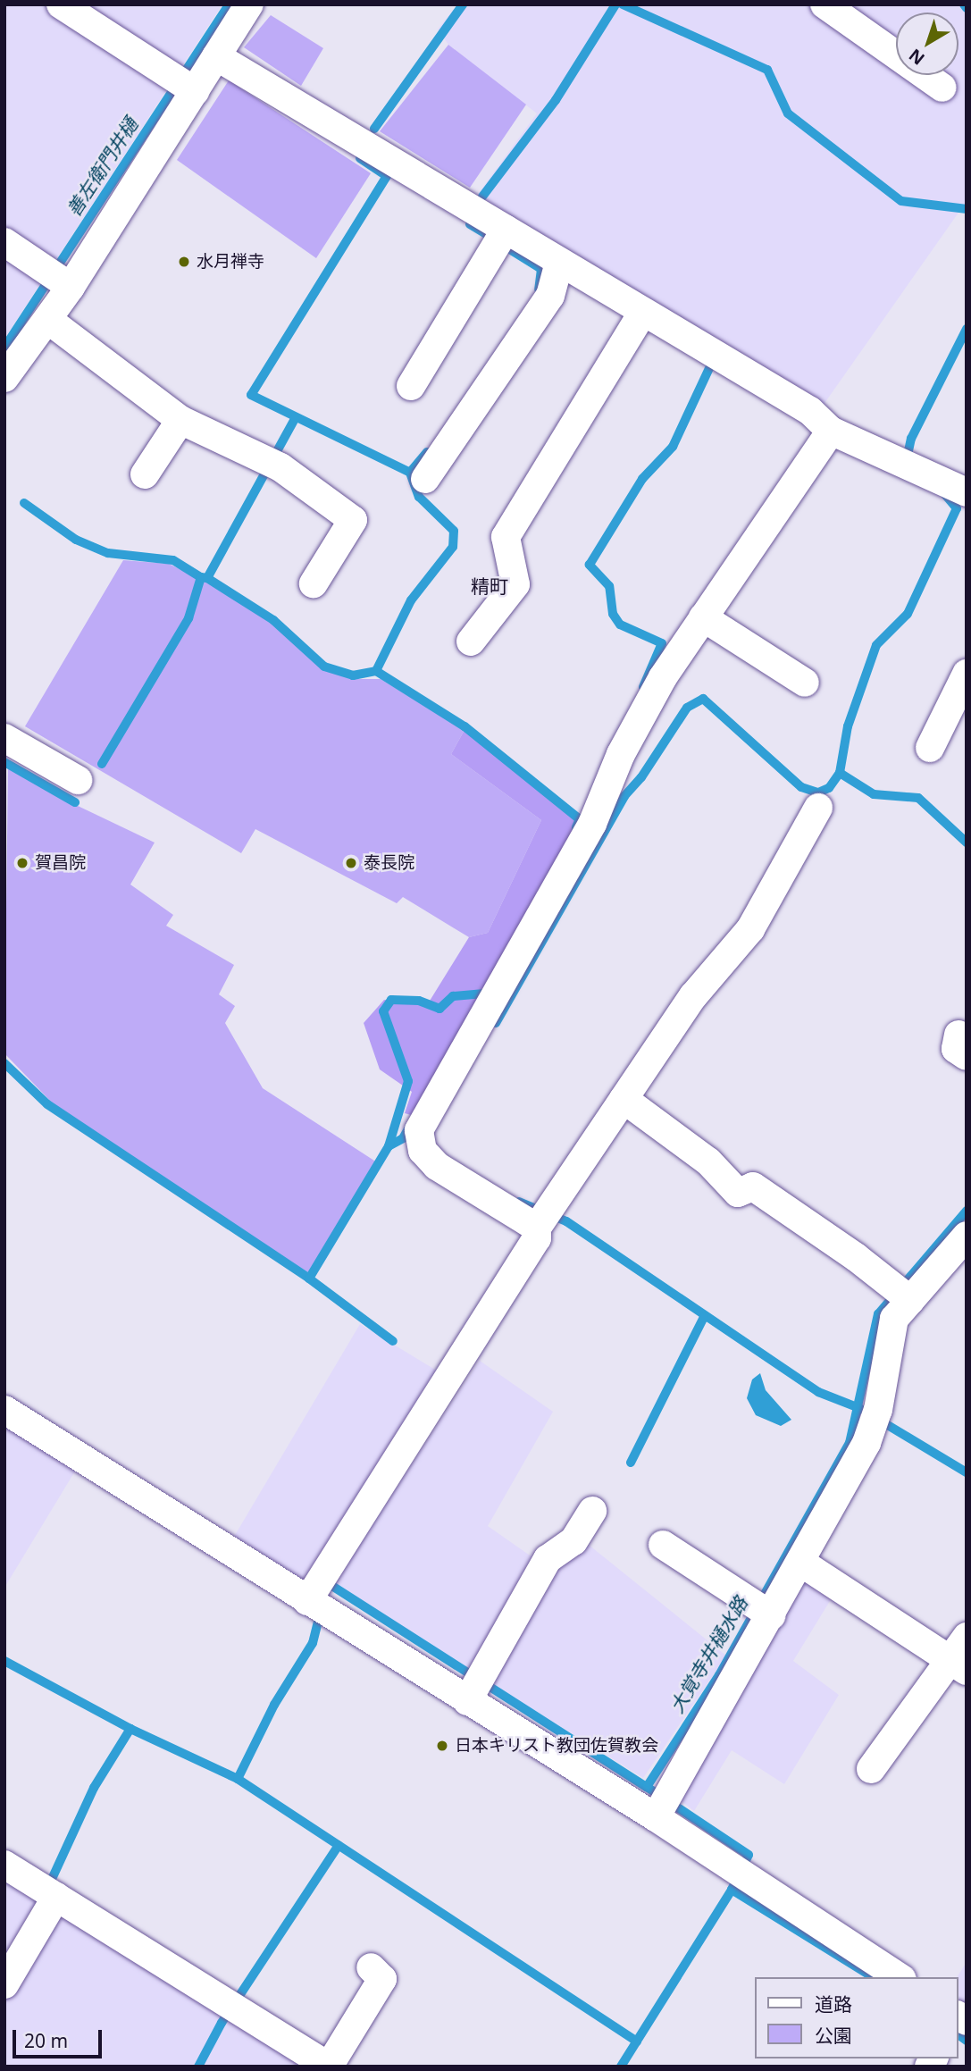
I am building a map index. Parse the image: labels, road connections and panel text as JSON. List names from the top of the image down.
{
  "districts": ["精町"],
  "water": ["善左衛門井樋", "大覚寺井樋水路"],
  "places": [
    "水月禅寺",
    "賀昌院",
    "泰長院",
    "日本キリスト教団佐賀教会"
  ],
  "legend": ["道路", "公園"],
  "scale_bar": "20 m",
  "north": "bottom left"
}
